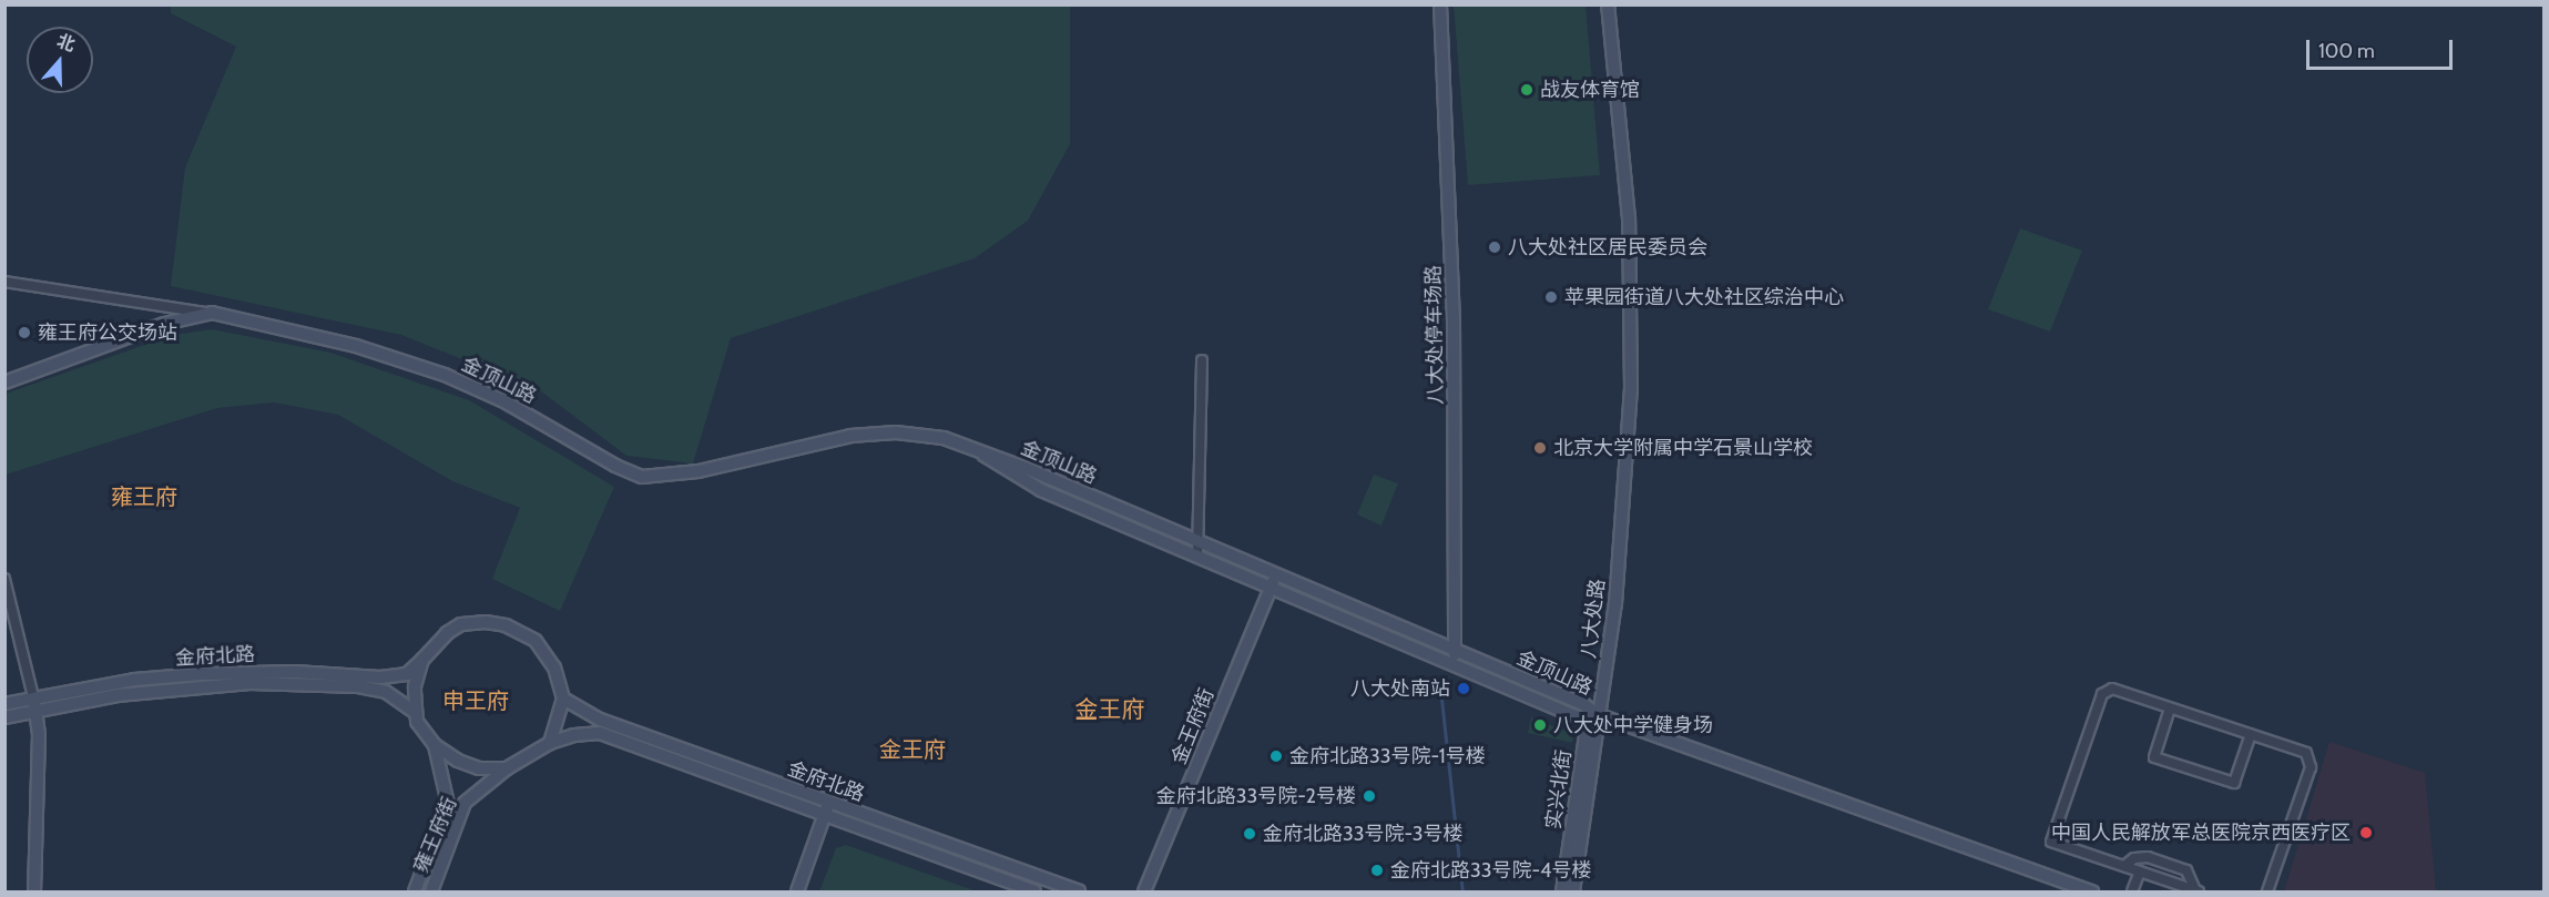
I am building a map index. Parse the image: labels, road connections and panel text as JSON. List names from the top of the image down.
{
  "streets": {
    "street": [
      "八大处停车场路",
      "金顶山路",
      "八大处路",
      "金府北路",
      "金王府街",
      "实兴北街",
      "雍王府街"
    ]
  },
  "crossings": [
    ["八大处停车场路", "金顶山路"],
    ["金顶山路", "八大处路"],
    ["金顶山路", "金王府街"],
    ["金顶山路", "实兴北街"],
    ["八大处路", "实兴北街"],
    ["金府北路", "雍王府街"]
  ],
  "districts": [
    "雍王府",
    "申王府",
    "金王府",
    "金王府"
  ],
  "places": [
    "战友体育馆",
    "八大处社区居民委员会",
    "苹果园街道八大处社区综治中心",
    "雍王府公交场站",
    "北京大学附属中学石景山学校",
    "八大处南站",
    "八大处中学健身场",
    "金府北路33号院-1号楼",
    "金府北路33号院-2号楼",
    "中国人民解放军总医院京西医疗区",
    "金府北路33号院-3号楼",
    "金府北路33号院-4号楼"
  ],
  "scale_bar": "100 m",
  "north": "top"
}
